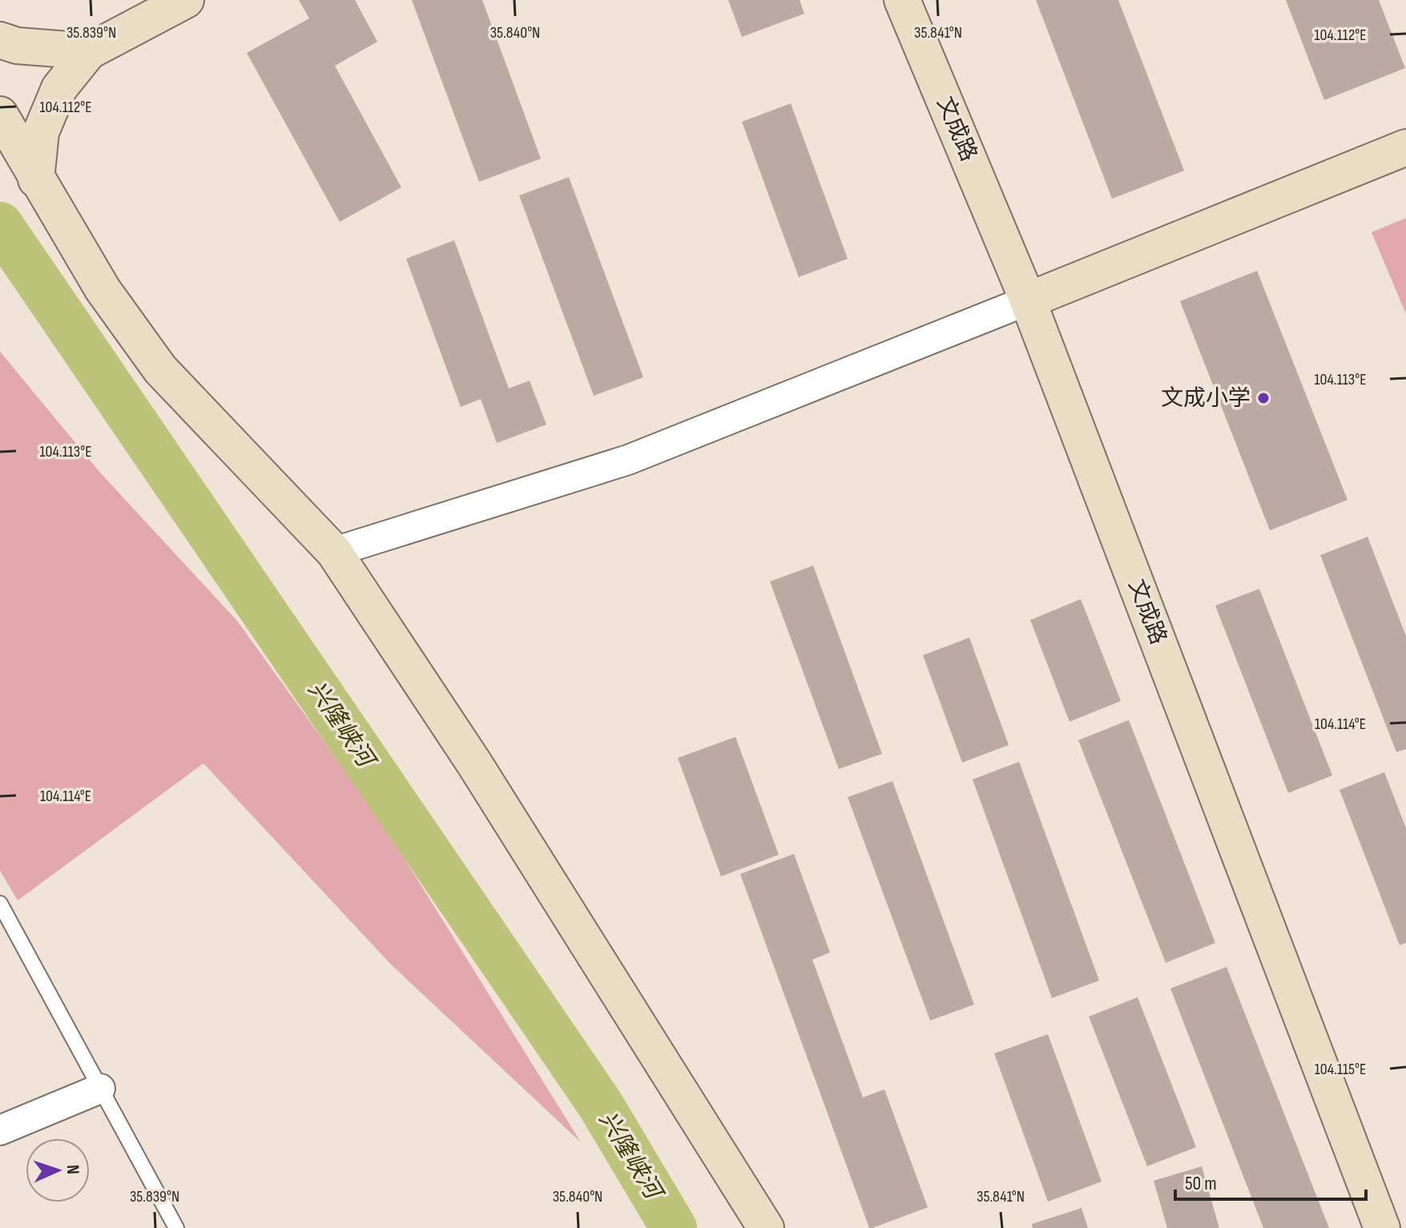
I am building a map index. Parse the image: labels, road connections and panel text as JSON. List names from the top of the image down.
{
  "streets": {
    "street": ["文成路"]
  },
  "water": ["兴隆峡河"],
  "places": ["文成小学"],
  "scale_bar": "50 m",
  "north": "right",
  "coordinates": [
    "35.839°N",
    "35.840°N",
    "35.841°N",
    "104.112°E",
    "104.113°E",
    "104.114°E",
    "104.115°E"
  ]
}
